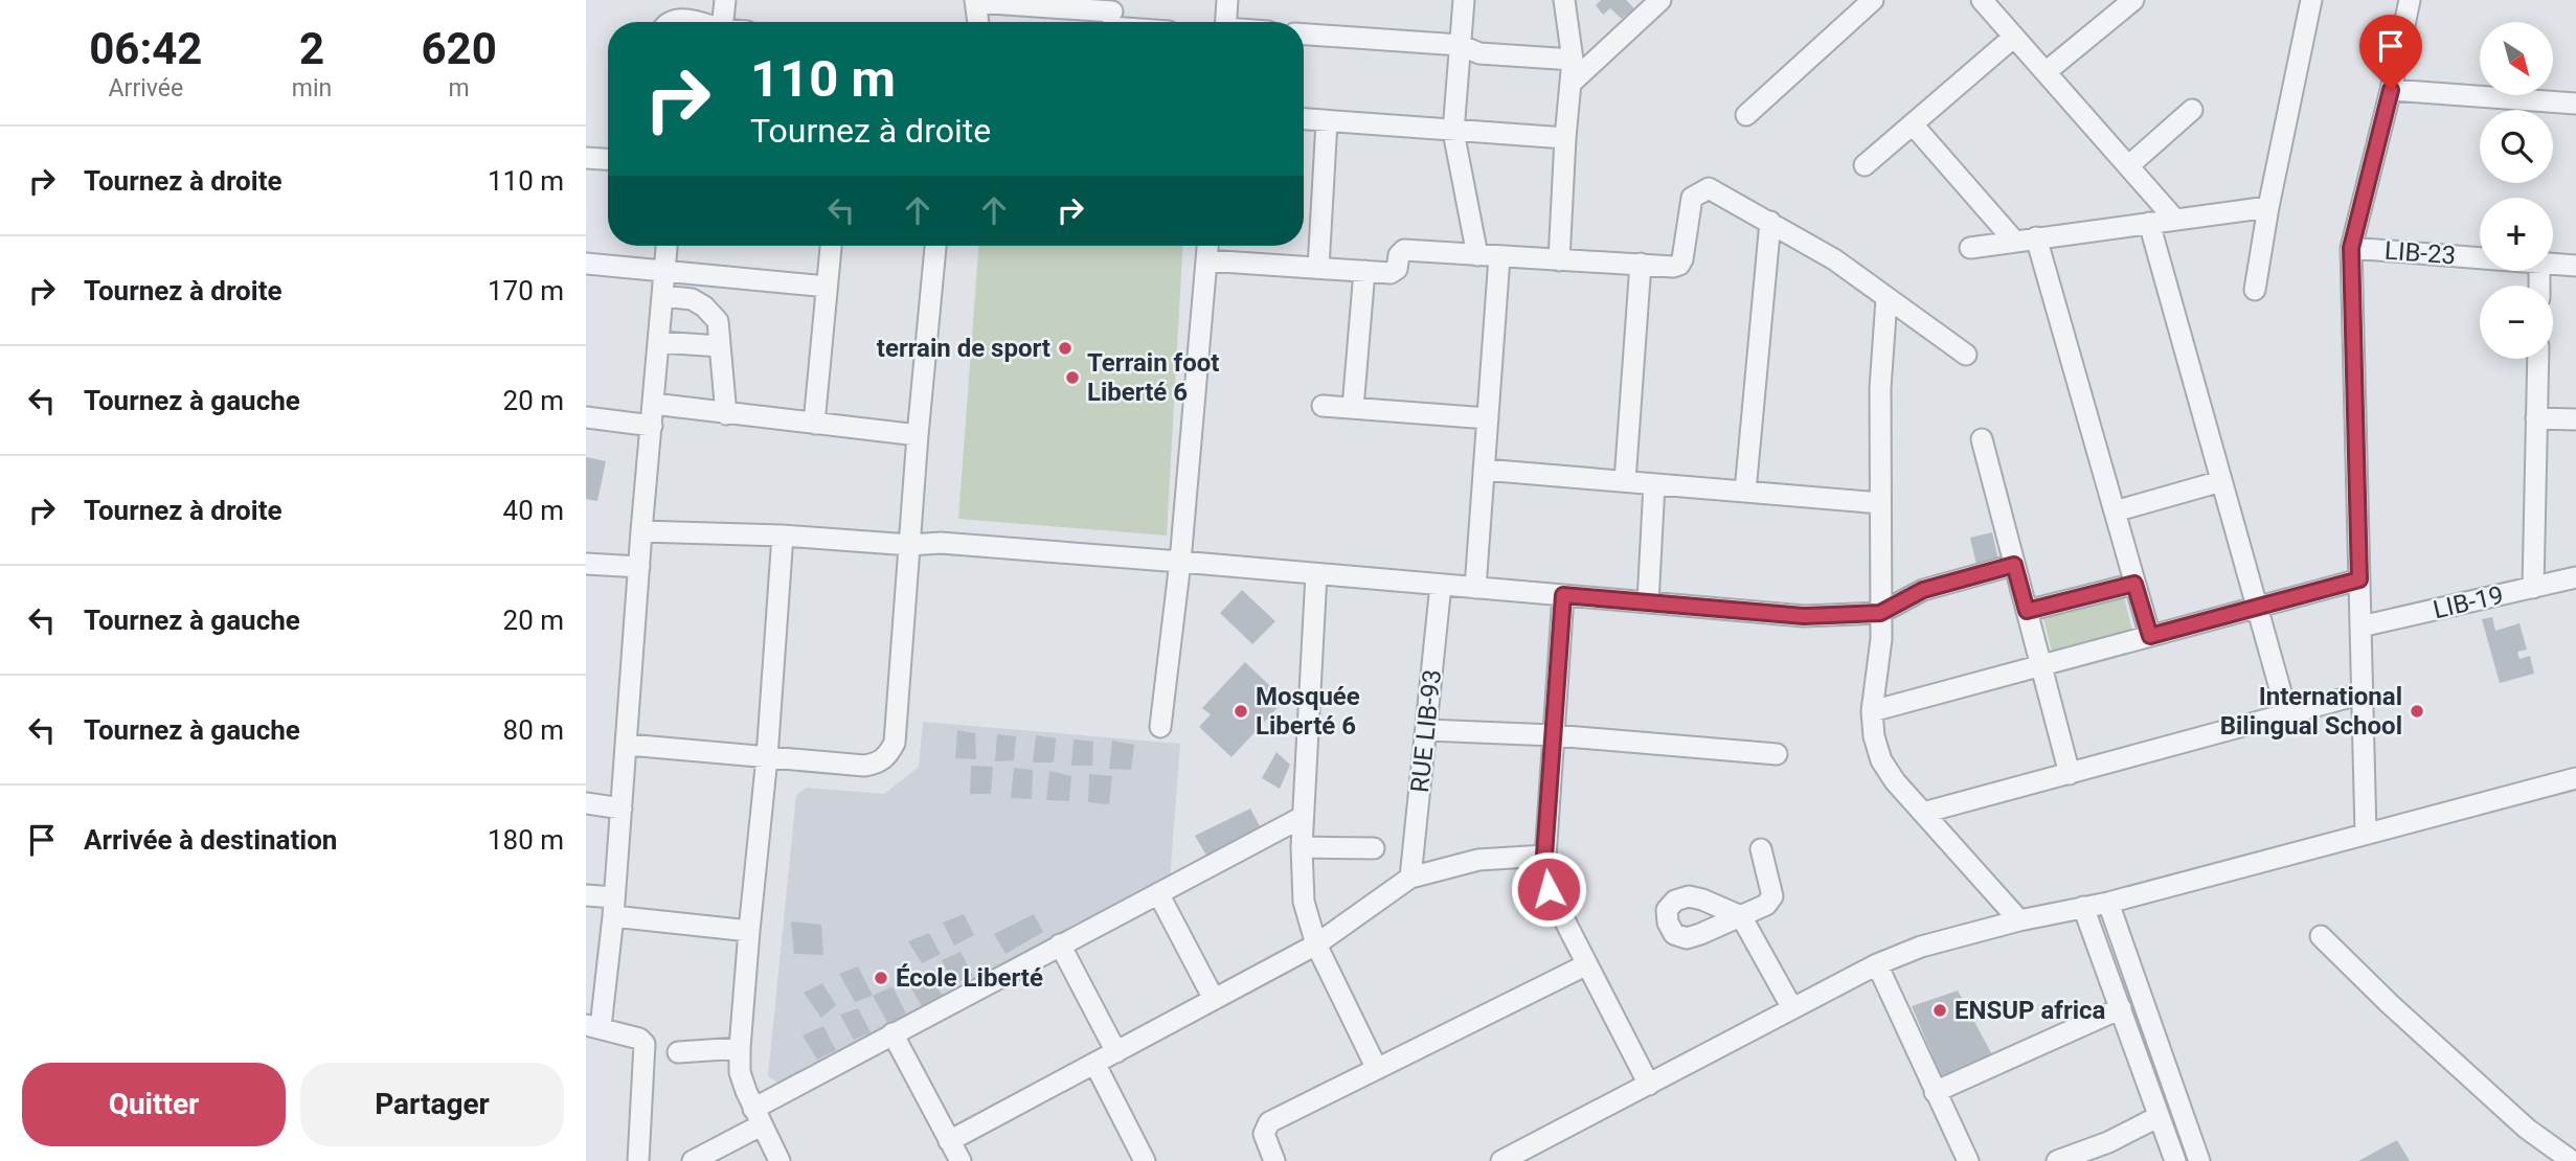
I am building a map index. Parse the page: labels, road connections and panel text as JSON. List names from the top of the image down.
{
  "streets": {
    "street": ["LIB-23", "LIB-19", "RUE LIB-93"]
  },
  "places": [
    "terrain de sport",
    "Terrain foot Liberté 6",
    "Mosquée Liberté 6",
    "International Bilingual School",
    "École Liberté",
    "ENSUP africa"
  ],
  "north": "bottom right",
  "page": {
    "eta": [
      "06:42",
      "Arrivée",
      "2",
      "min",
      "620",
      "m"
    ],
    "map_buttons": ["+", "−"],
    "turn": ["110 m", "Tournez à droite"],
    "list": [
      {
        "name": "Tournez à droite",
        "value": "110 m"
      },
      {
        "name": "Tournez à droite",
        "value": "170 m"
      },
      {
        "name": "Tournez à gauche",
        "value": "20 m"
      },
      {
        "name": "Tournez à droite",
        "value": "40 m"
      },
      {
        "name": "Tournez à gauche",
        "value": "20 m"
      },
      {
        "name": "Tournez à gauche",
        "value": "80 m"
      },
      {
        "name": "Arrivée à destination",
        "value": "180 m"
      }
    ],
    "buttons": ["Quitter", "Partager"]
  }
}
